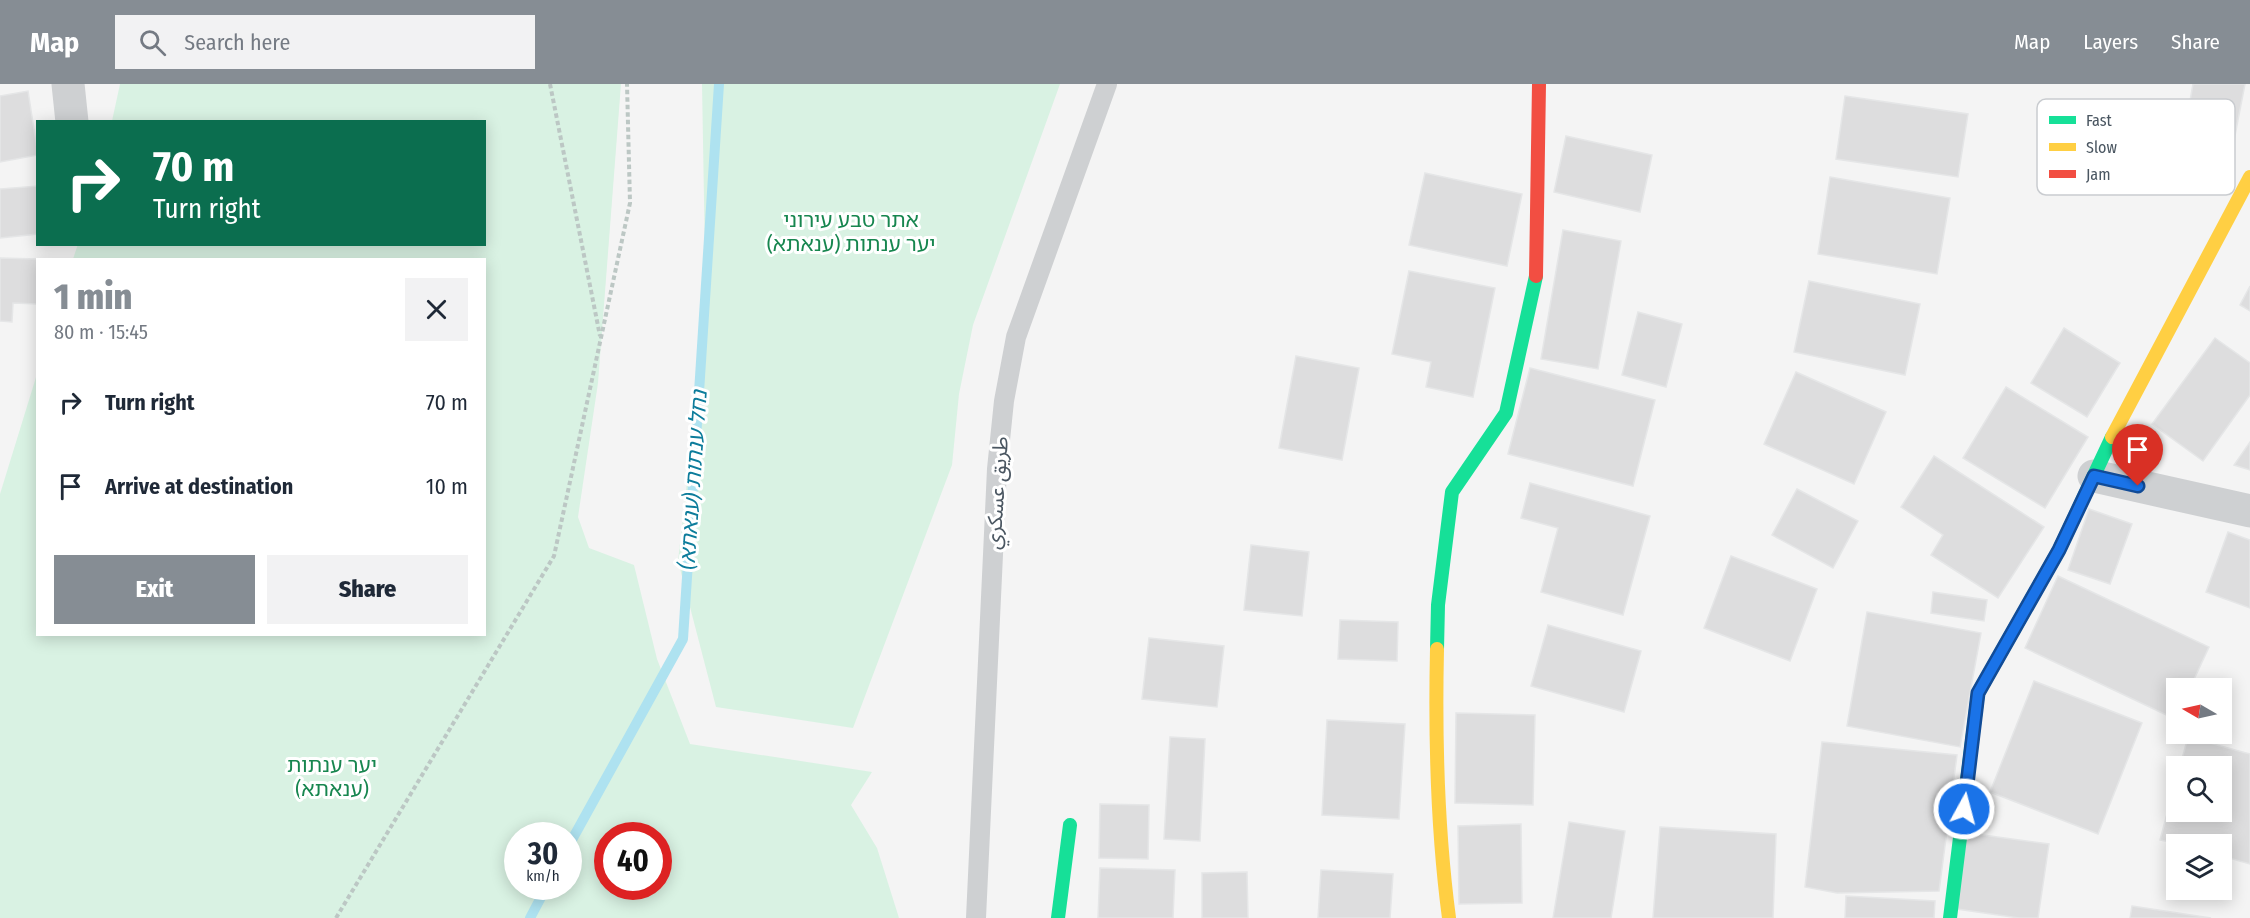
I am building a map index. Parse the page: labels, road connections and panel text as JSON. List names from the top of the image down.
{
  "streets": {
    "lane": ["طريق عسكري"]
  },
  "water": ["נחל ענתות (ענאתא)"],
  "parks": ["אתר טבע עירוני יער ענתות (ענאתא)", "יער ענתות (ענאתא)"],
  "legend": ["Fast", "Slow", "Jam"],
  "north": "left",
  "page": {
    "header": "Map",
    "search": "Search here",
    "nav": ["Map", "Layers", "Share"],
    "turn": ["70 m", "Turn right"],
    "heading": ["1 min", "80 m · 15:45"],
    "list": [
      {
        "name": "Turn right",
        "value": "70 m"
      },
      {
        "name": "Arrive at destination",
        "value": "10 m"
      }
    ],
    "buttons": ["Exit", "Share"],
    "speed": "30 km/h",
    "limit": "40"
  }
}
